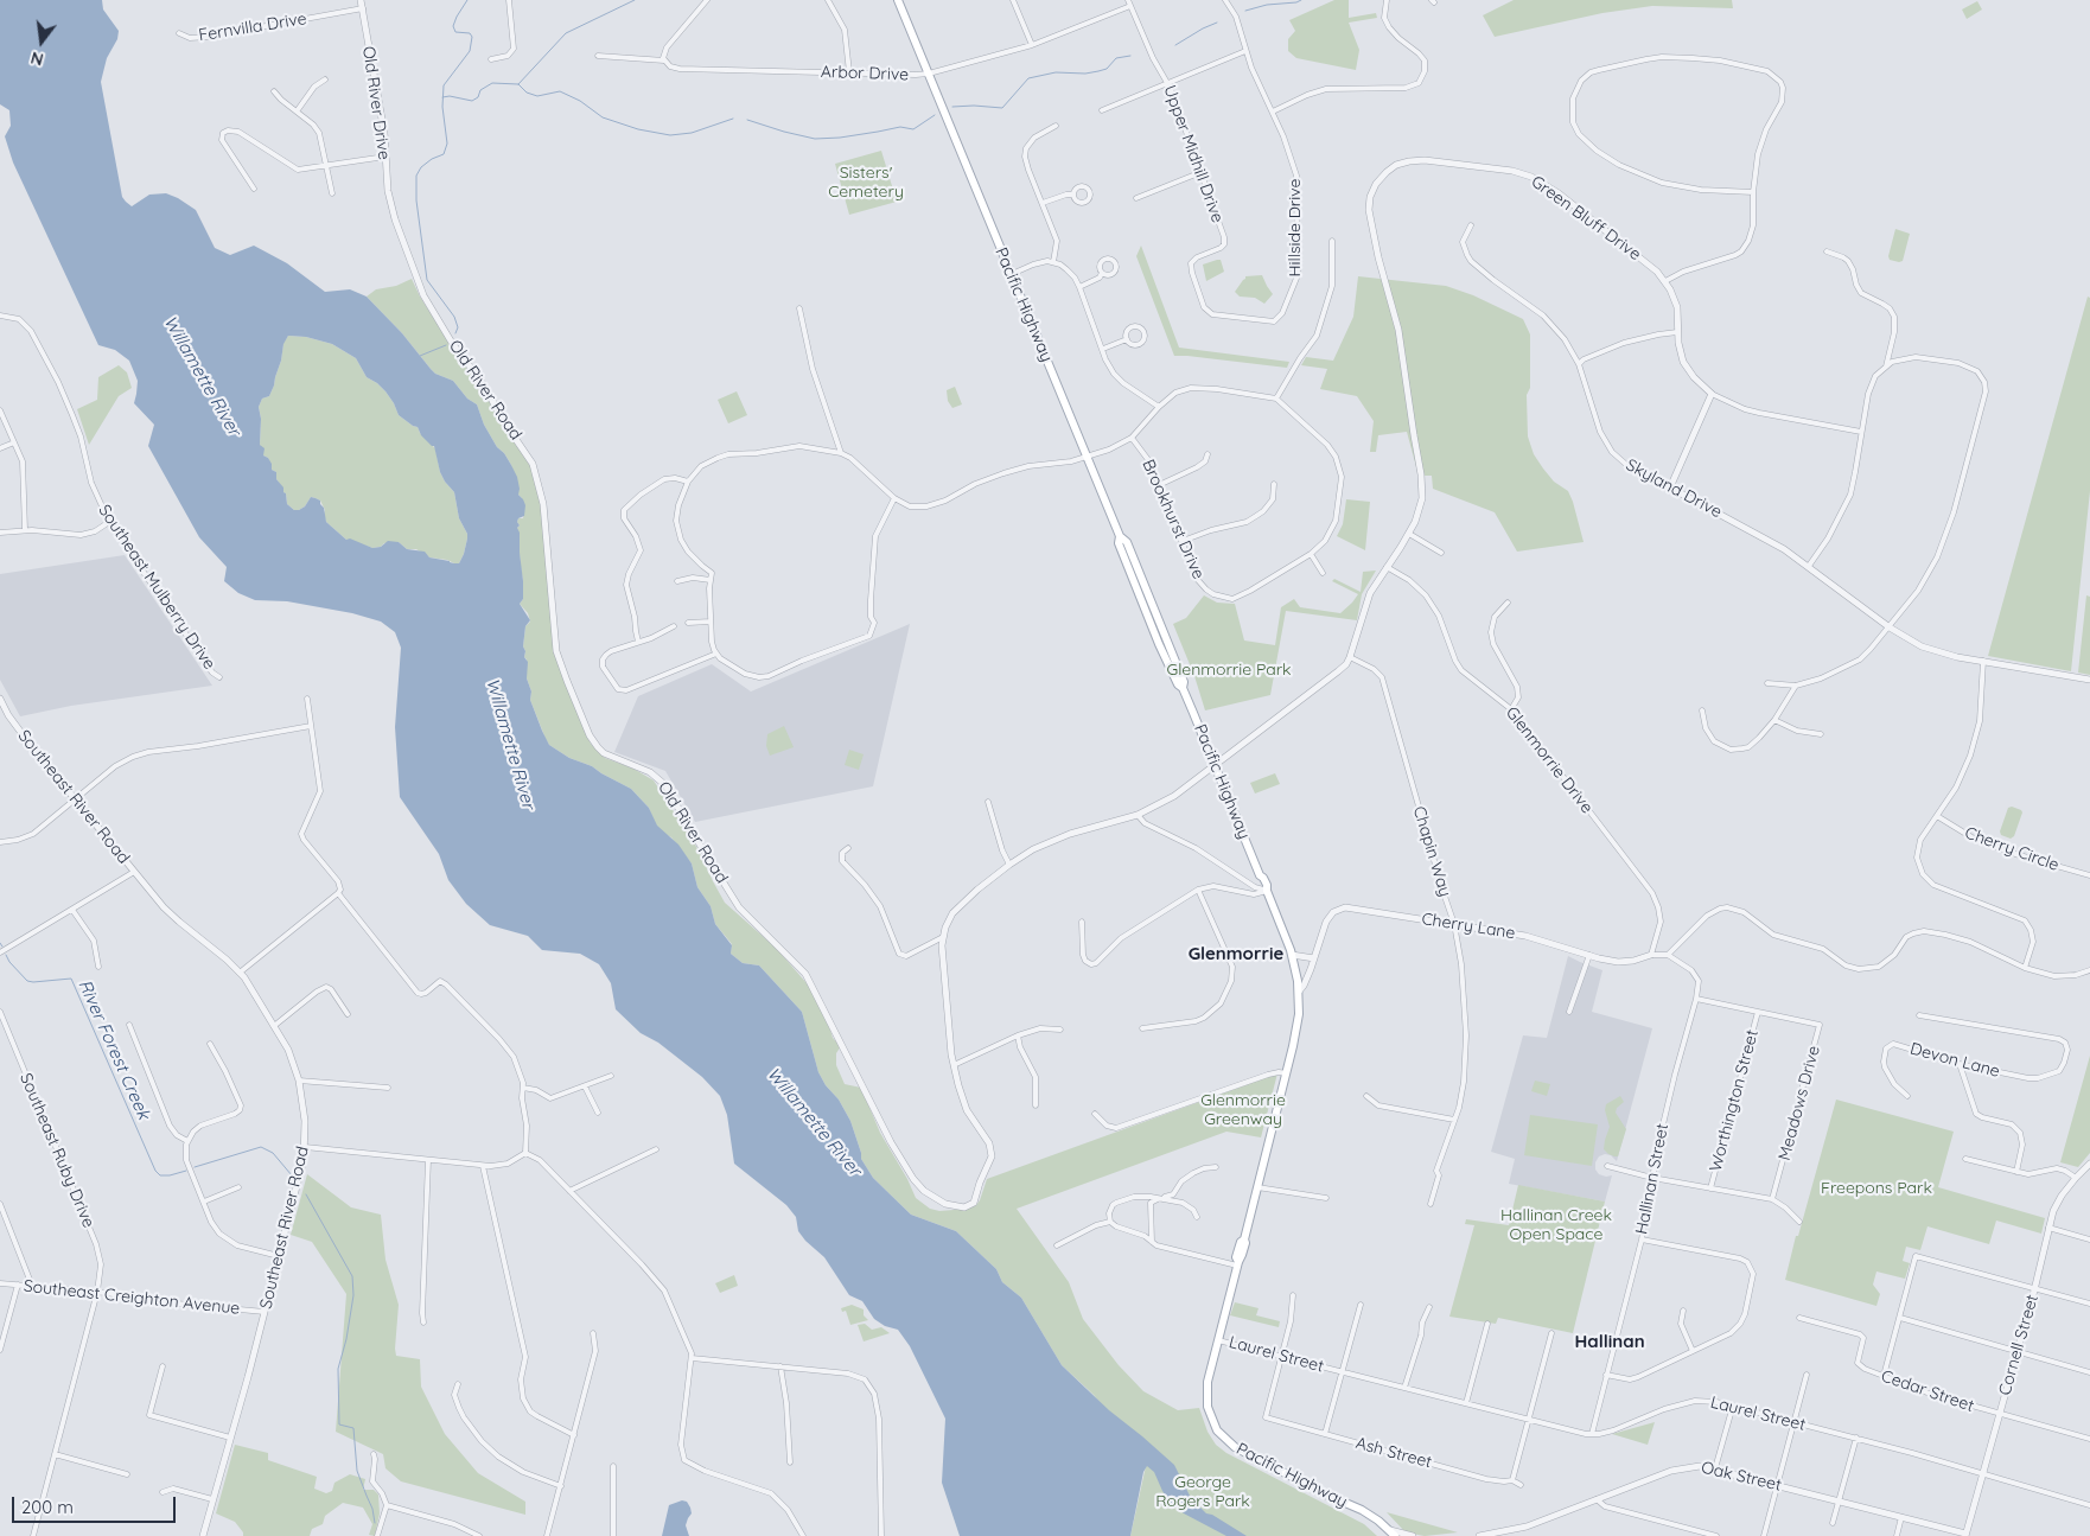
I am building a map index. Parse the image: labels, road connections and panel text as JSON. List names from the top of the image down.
{
  "streets": {
    "main road": ["Pacific Highway"],
    "street": [
      "Fernvilla Drive",
      "Arbor Drive",
      "Old River Drive",
      "Upper Midhill Drive",
      "Green Bluff Drive",
      "Hillside Drive",
      "Old River Road",
      "Skyland Drive",
      "Brookhurst Drive",
      "Southeast Mulberry Drive",
      "Glenmorrie Drive",
      "Southeast River Road",
      "Cherry Circle",
      "Chapin Way",
      "Cherry Lane",
      "Devon Lane",
      "Worthington Street",
      "Meadows Drive",
      "Southeast Ruby Drive",
      "Hallinan Street",
      "Southeast Creighton Avenue",
      "Cornell Street",
      "Laurel Street",
      "Cedar Street",
      "Ash Street",
      "Oak Street"
    ]
  },
  "crossings": [
    ["Fernvilla Drive", "Old River Drive"],
    ["Arbor Drive", "Upper Midhill Drive"],
    ["Arbor Drive", "Pacific Highway"],
    ["Old River Drive", "Old River Road"],
    ["Upper Midhill Drive", "Hillside Drive"],
    ["Green Bluff Drive", "Glenmorrie Drive"],
    ["Pacific Highway", "Brookhurst Drive"],
    ["Pacific Highway", "Cherry Lane"],
    ["Pacific Highway", "Laurel Street"],
    ["Glenmorrie Drive", "Cherry Lane"],
    ["Southeast River Road", "Southeast Creighton Avenue"],
    ["Chapin Way", "Cherry Lane"],
    ["Worthington Street", "Meadows Drive"],
    ["Meadows Drive", "Hallinan Street"],
    ["Southeast Ruby Drive", "Southeast Creighton Avenue"],
    ["Hallinan Street", "Laurel Street"],
    ["Cornell Street", "Laurel Street"],
    ["Cornell Street", "Cedar Street"],
    ["Cornell Street", "Oak Street"],
    ["Laurel Street", "Ash Street"]
  ],
  "districts": ["Glenmorrie", "Hallinan"],
  "water": ["Willamette River", "River Forest Creek"],
  "parks": [
    "Sisters' Cemetery",
    "Glenmorrie Park",
    "Glenmorrie Greenway",
    "Freepons Park",
    "Hallinan Creek Open Space",
    "George Rogers Park"
  ],
  "scale_bar": "200 m",
  "north": "bottom"
}
